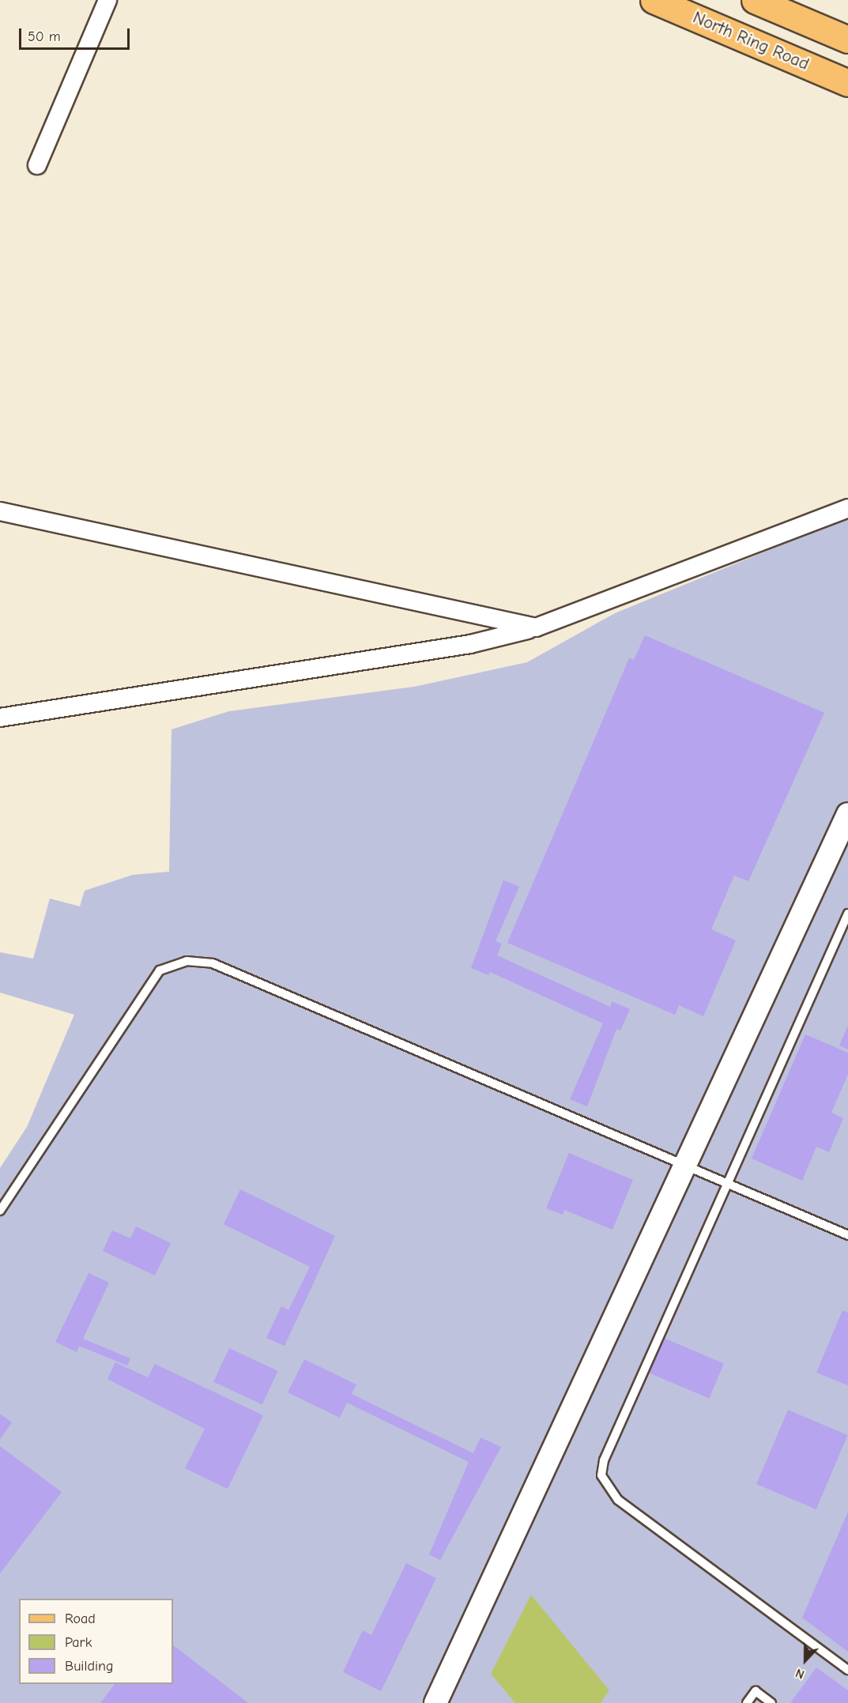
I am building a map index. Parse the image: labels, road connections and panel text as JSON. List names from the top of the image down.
{
  "streets": {
    "main road": ["North Ring Road"]
  },
  "legend": ["Road", "Park", "Building"],
  "scale_bar": "50 m",
  "north": "bottom"
}
